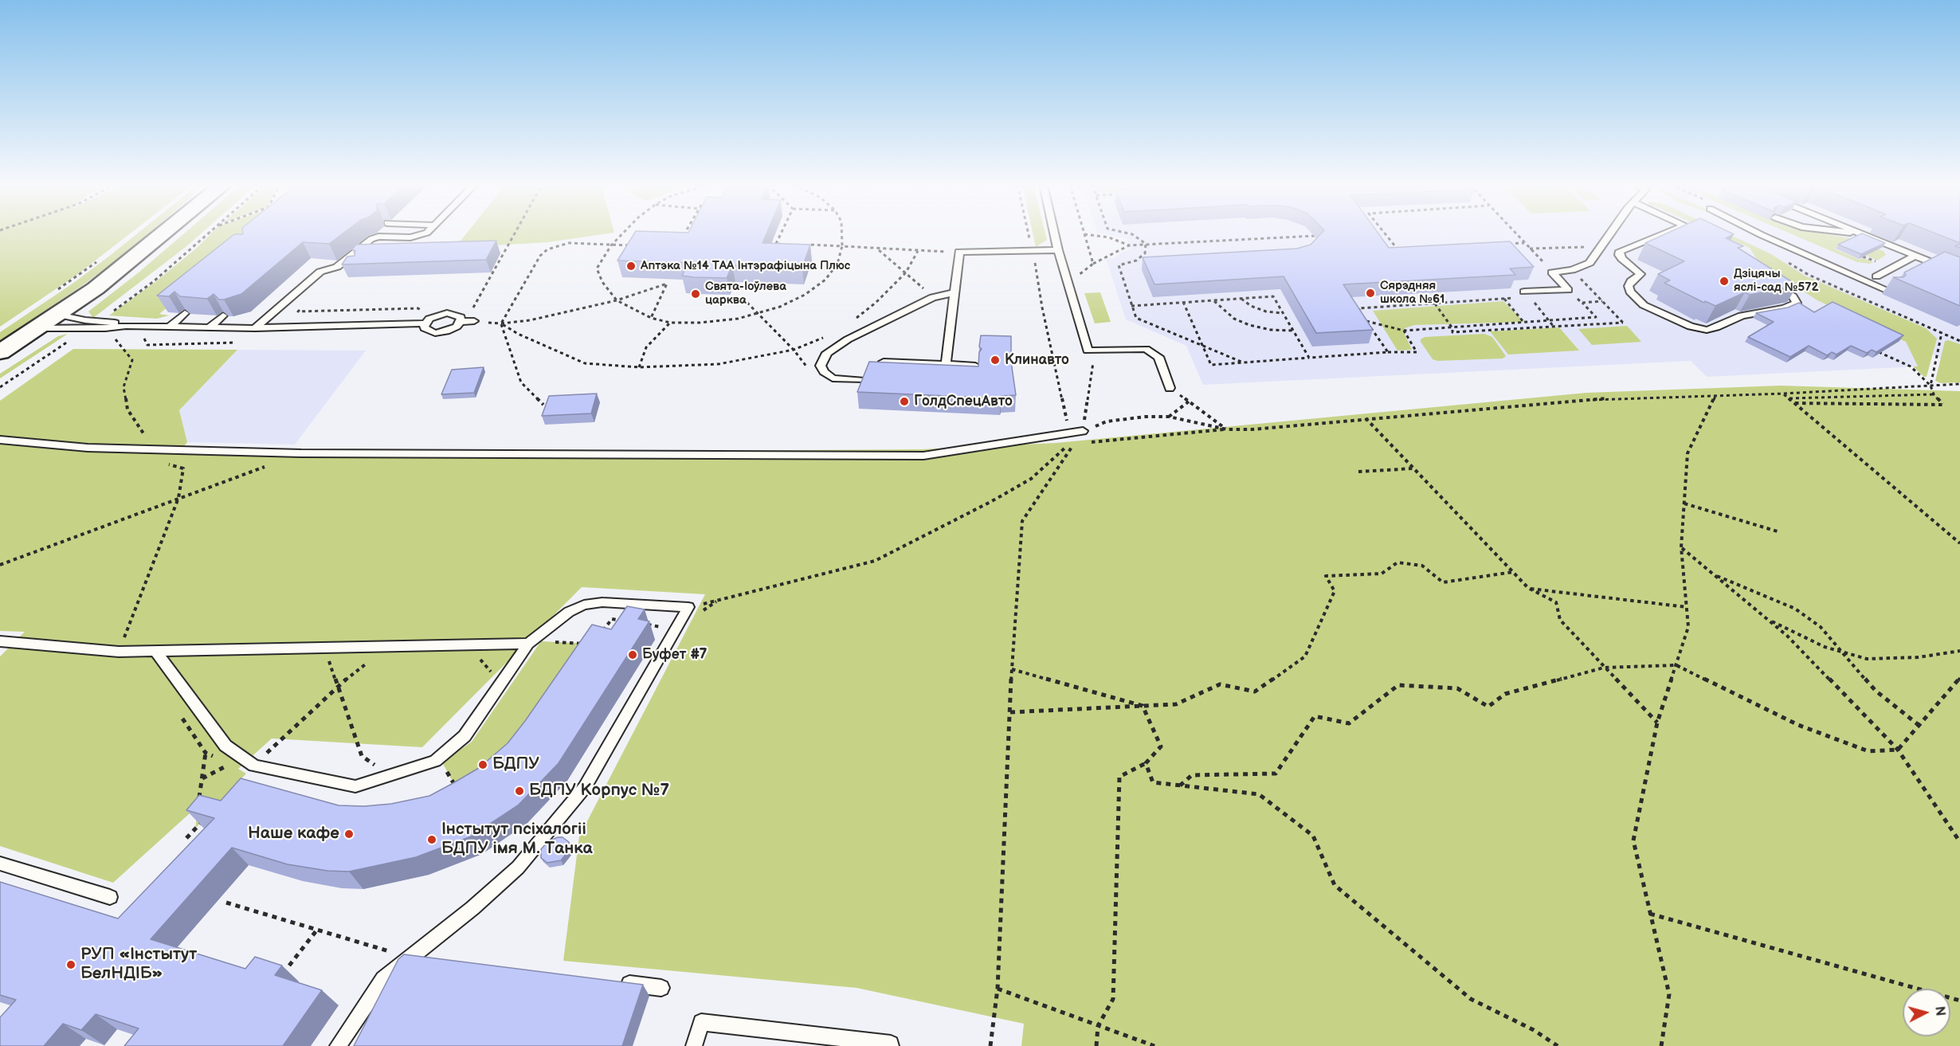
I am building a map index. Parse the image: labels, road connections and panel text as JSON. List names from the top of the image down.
{
  "places": [
    "Аптэка №14 ТАА Інтэрафіцына Плюс",
    "Дзіцячы яслі-сад №572",
    "Сярэдняя школа №61",
    "Свята-Іоўлева царква",
    "Клинавто",
    "ГолдСпецАвто",
    "Буфет #7",
    "БДПУ",
    "БДПУ Корпус №7",
    "Наше кафе",
    "Інстытут псіхалогіі БДПУ імя М. Танка",
    "РУП «Інстытут БелНДІБ»"
  ],
  "north": "right"
}
